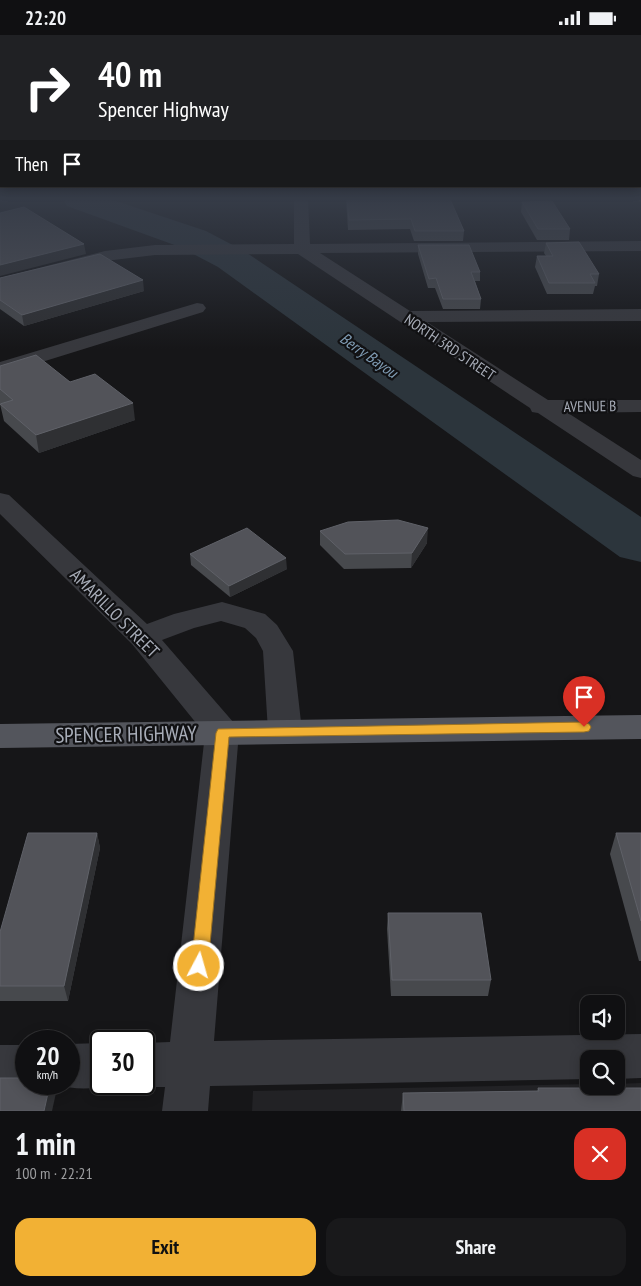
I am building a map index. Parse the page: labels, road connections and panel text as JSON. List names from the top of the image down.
{
  "streets": {
    "main road": ["SPENCER HIGHWAY"],
    "street": ["NORTH 3RD STREET", "AVENUE B", "AMARILLO STREET"]
  },
  "crossings": [
    ["NORTH 3RD STREET", "AVENUE B"],
    ["AMARILLO STREET", "SPENCER HIGHWAY"]
  ],
  "water": ["Berry Bayou"],
  "page": {
    "status": "22:20",
    "turn": ["40 m", "Spencer Highway"],
    "then": "Then",
    "speed": "20 km/h",
    "limit": "30",
    "heading": ["1 min", "100 m · 22:21"],
    "buttons": ["Exit", "Share"]
  }
}
